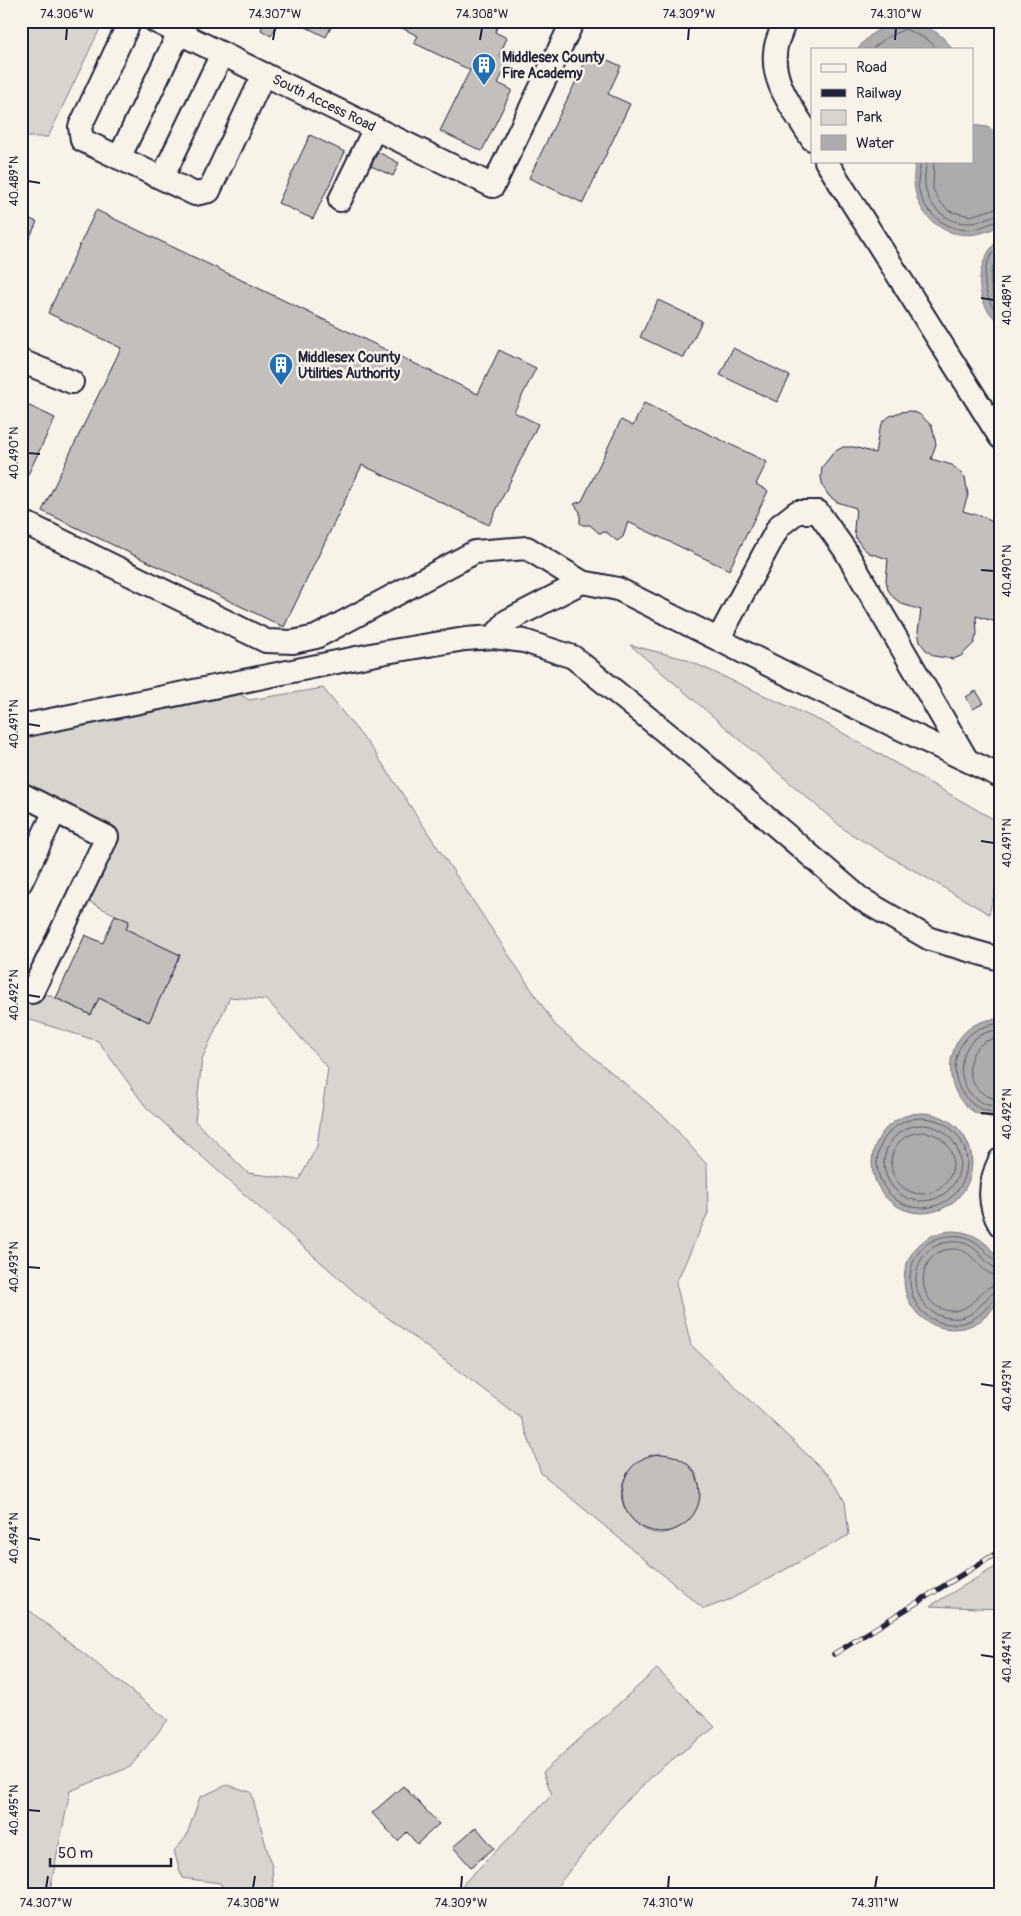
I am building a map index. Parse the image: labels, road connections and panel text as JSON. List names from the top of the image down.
{
  "streets": {
    "lane": ["South Access Road"]
  },
  "places": {
    "building": ["Middlesex County Fire Academy", "Middlesex County Utilities Authority"]
  },
  "legend": [
    "Road",
    "Railway",
    "Park",
    "Water"
  ],
  "scale_bar": "50 m",
  "coordinates": [
    "74.306°W",
    "74.307°W",
    "74.308°W",
    "74.309°W",
    "74.310°W",
    "40.489°N",
    "40.490°N",
    "40.491°N",
    "40.492°N",
    "40.493°N",
    "40.494°N",
    "40.495°N",
    "74.311°W"
  ]
}
